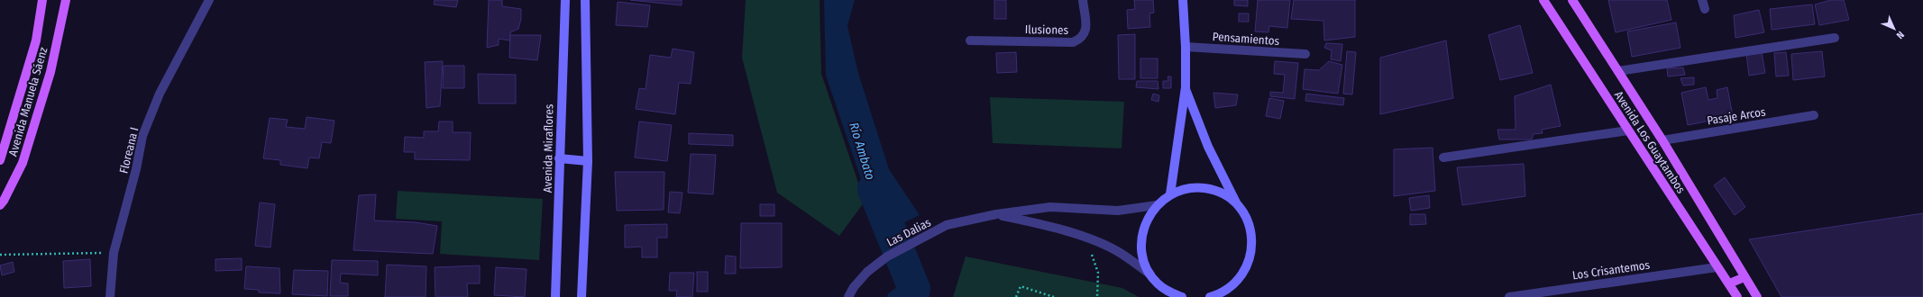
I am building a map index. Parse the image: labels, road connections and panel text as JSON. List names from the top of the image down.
{
  "streets": {
    "main road": ["Avenida Manuela Sáenz", "Avenida Los Guaytambos", "Avenida Miraflores"],
    "street": [
      "Ilusiones",
      "Pensamientos",
      "Pasaje Arcos",
      "Floreana I",
      "Las Dalias",
      "Los Crisantemos"
    ]
  },
  "crossings": [
    ["Pasaje Arcos", "Avenida Los Guaytambos"],
    ["Avenida Los Guaytambos", "Los Crisantemos"]
  ],
  "water": ["Río Ambato"],
  "north": "bottom right"
}
